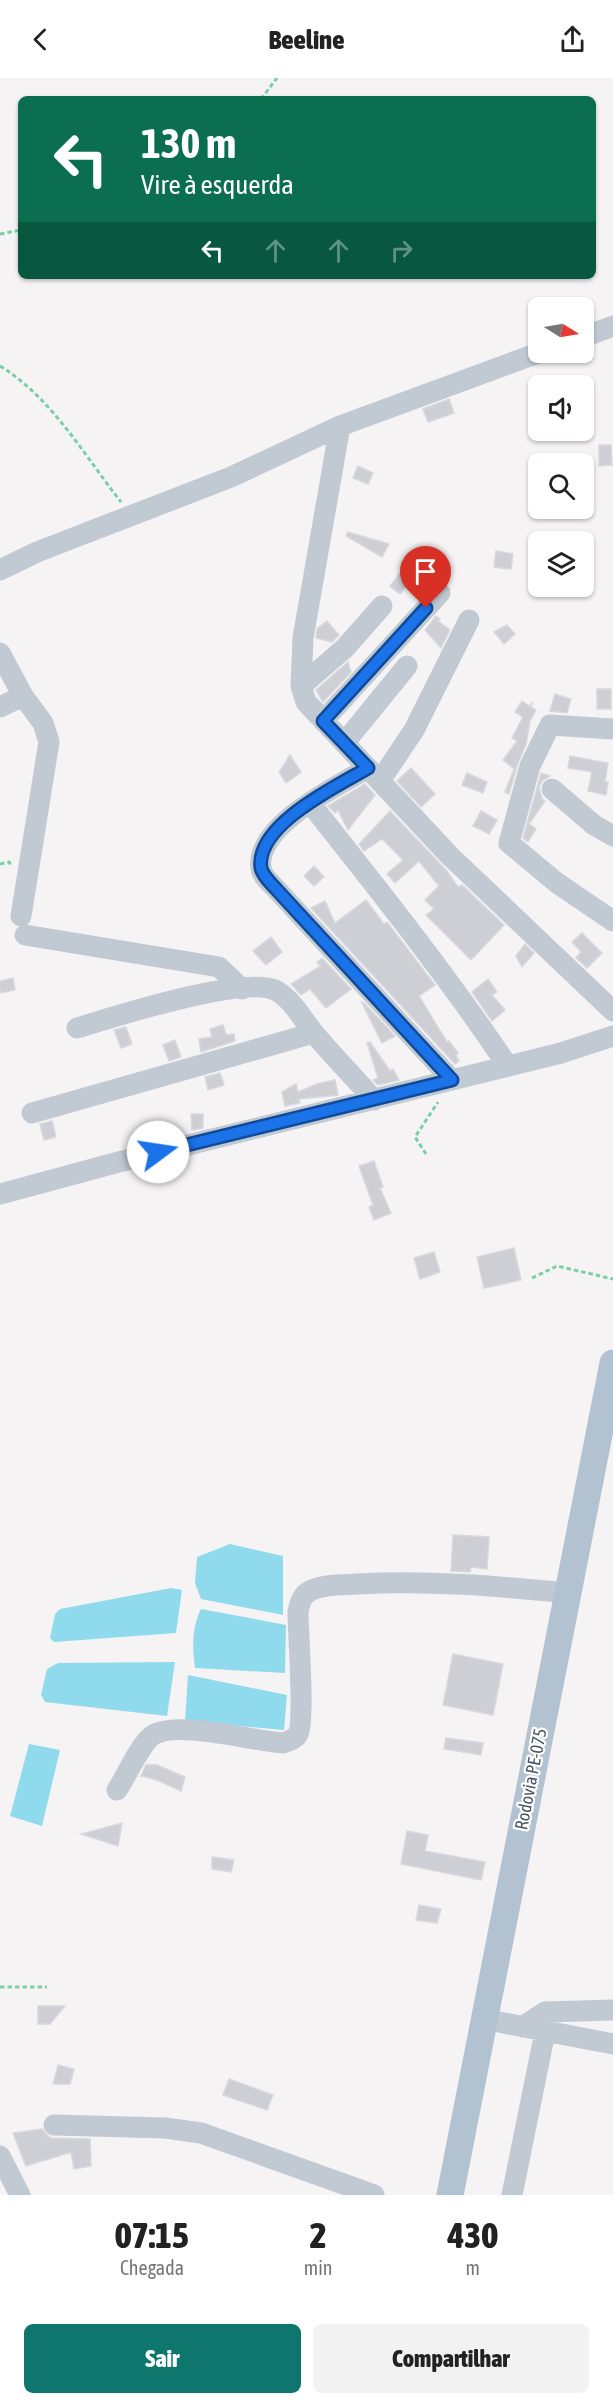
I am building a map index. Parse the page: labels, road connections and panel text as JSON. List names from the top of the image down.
{
  "streets": {
    "main road": ["Rodovia PE-075"]
  },
  "north": "right",
  "page": {
    "header": "Beeline",
    "turn": ["130 m", "Vire à esquerda"],
    "eta": [
      "07:15",
      "Chegada",
      "2",
      "min",
      "430",
      "m"
    ],
    "buttons": ["Sair", "Compartilhar"]
  }
}
